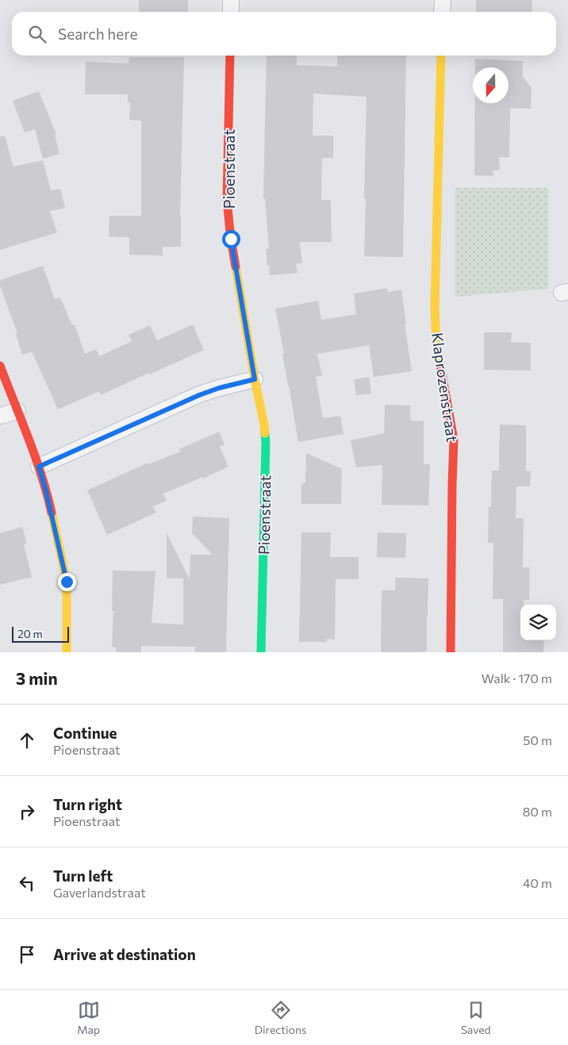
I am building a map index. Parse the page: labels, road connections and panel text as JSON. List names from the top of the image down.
{
  "streets": {
    "street": ["Pioenstraat", "Klaprozenstraat"]
  },
  "scale_bar": "20 m",
  "north": "bottom",
  "page": {
    "search": "Search here",
    "scale": "20 m",
    "heading": ["3 min", "Walk · 170 m"],
    "list": [
      ["Continue", "Pioenstraat", "50 m"],
      ["Turn right", "Pioenstraat", "80 m"],
      ["Turn left", "Gaverlandstraat", "40 m"],
      "Arrive at destination"
    ],
    "nav": ["Map", "Directions", "Saved"]
  }
}
